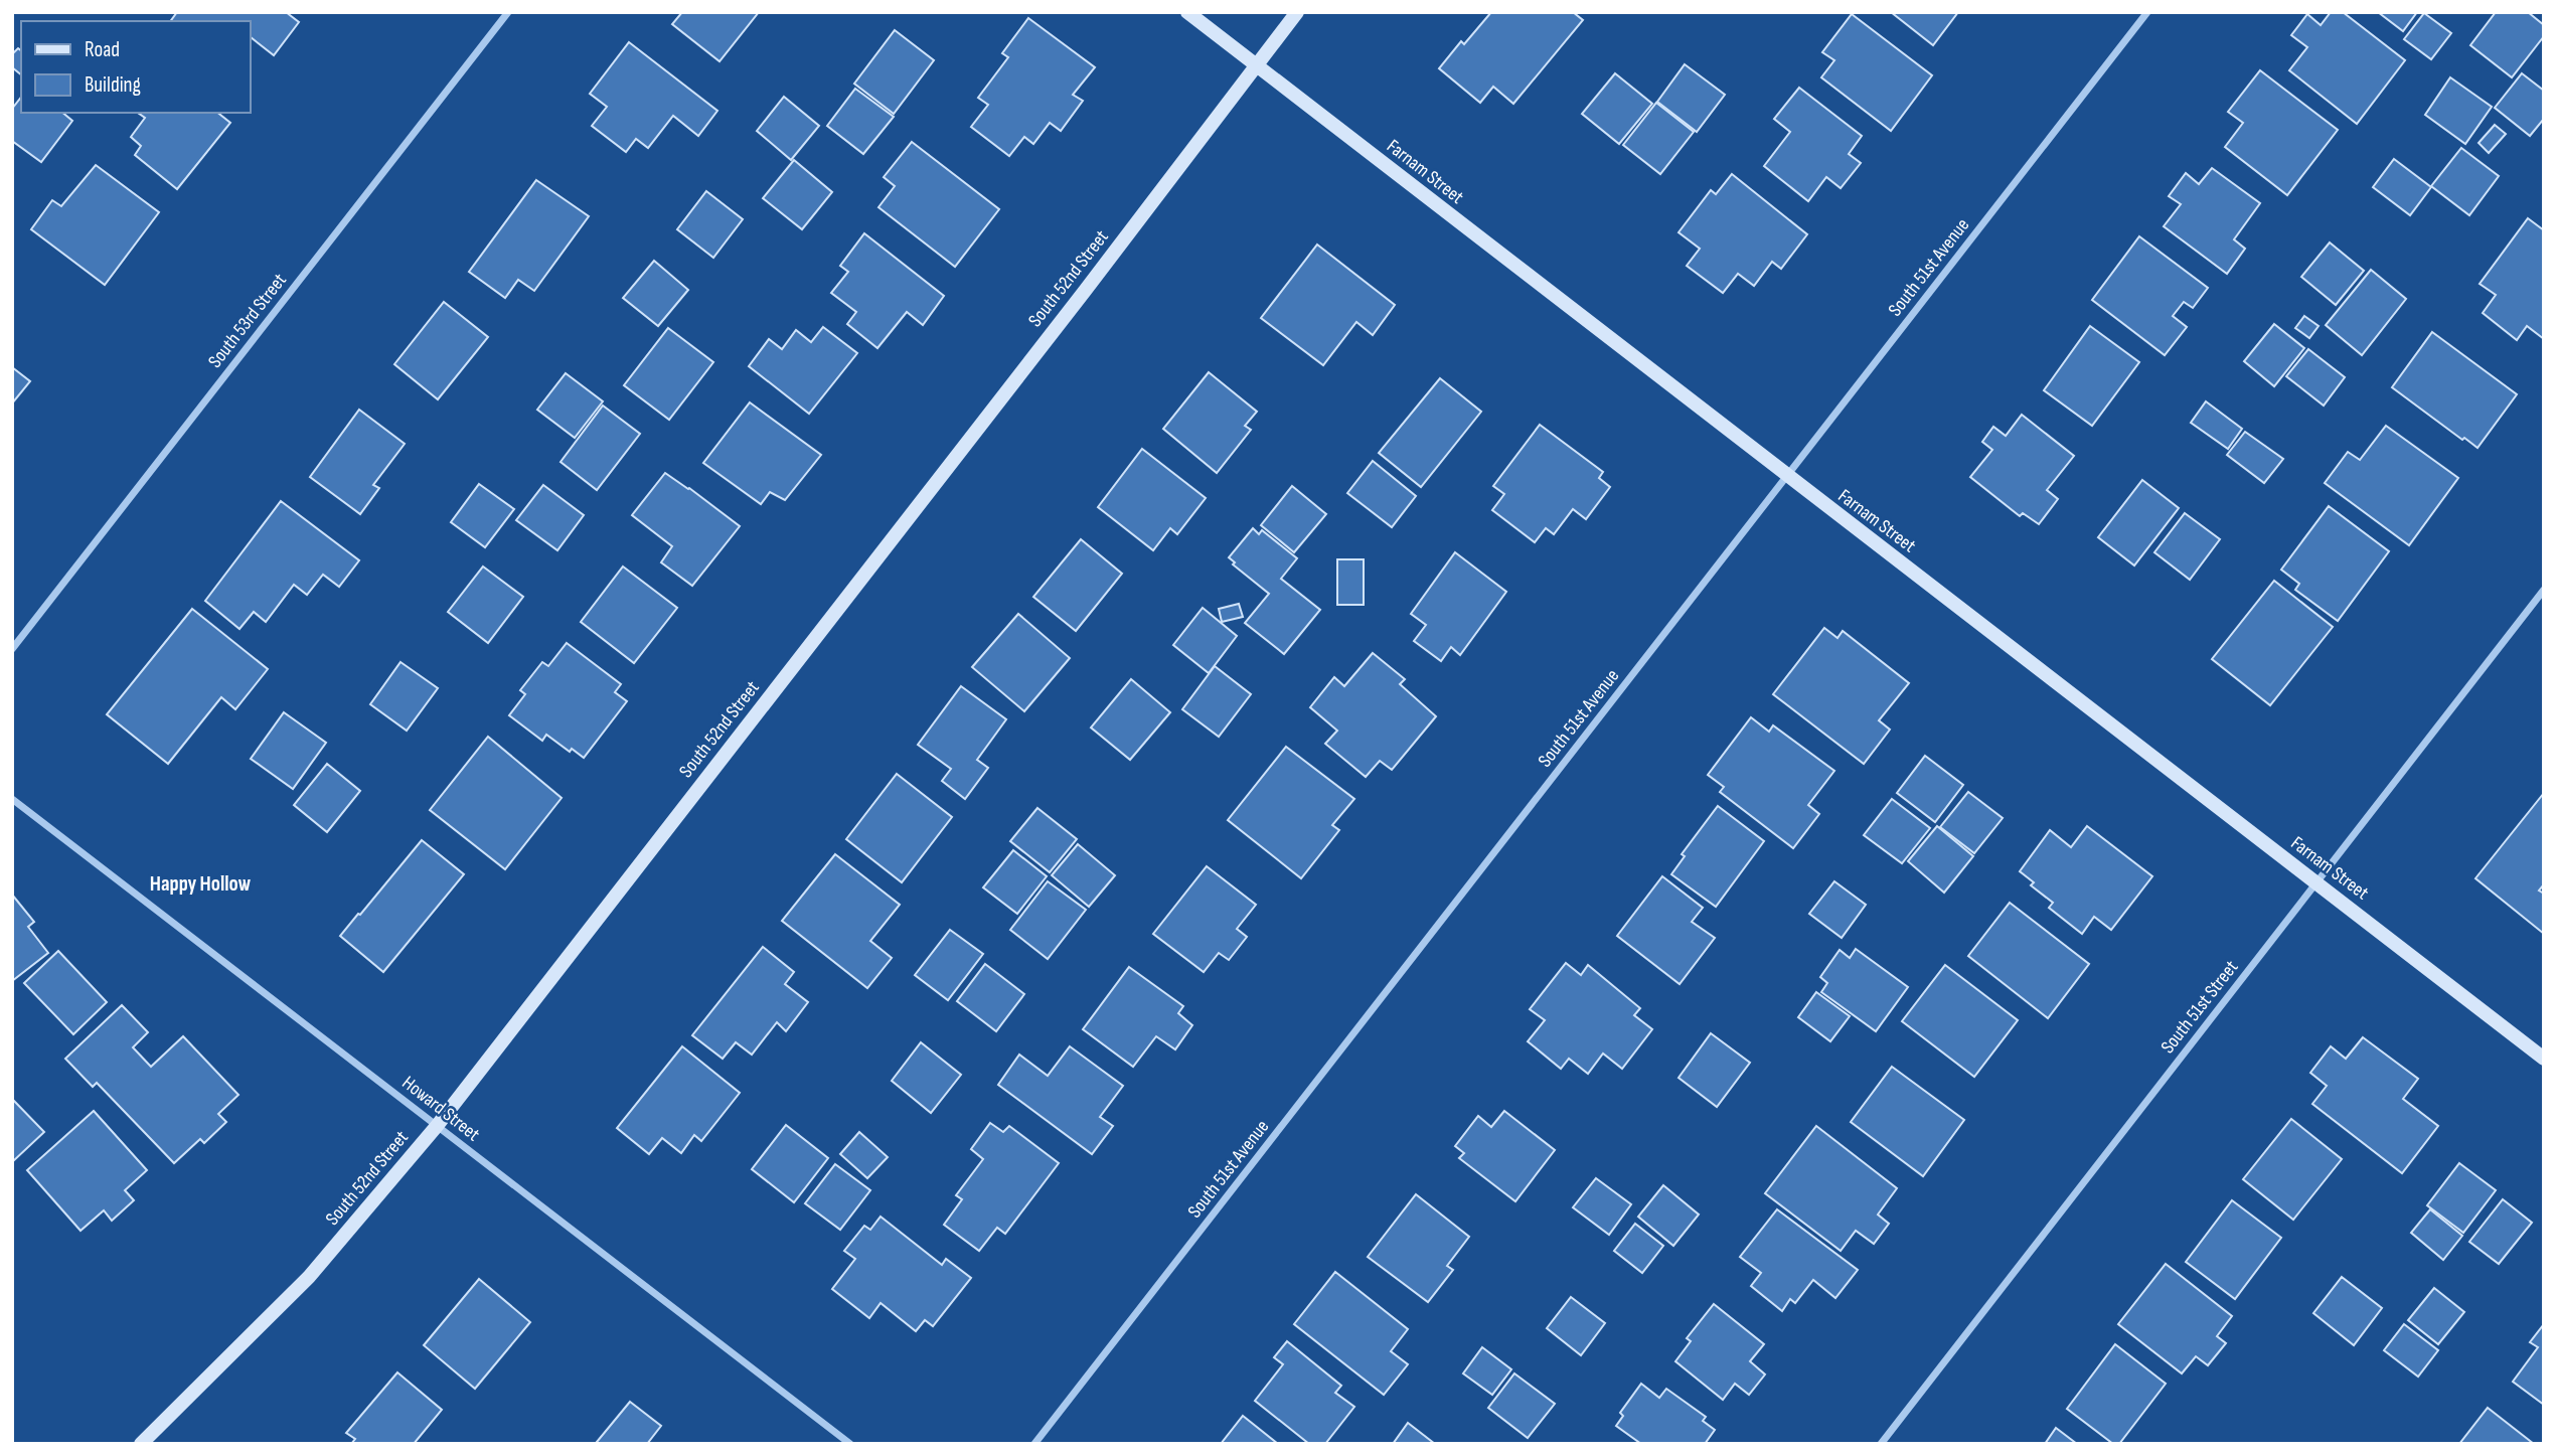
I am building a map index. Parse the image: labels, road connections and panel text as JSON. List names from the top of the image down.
{
  "streets": {
    "street": [
      "Farnam Street",
      "South 51st Avenue",
      "South 52nd Street",
      "South 53rd Street",
      "South 51st Street",
      "Howard Street"
    ]
  },
  "crossings": [
    ["Farnam Street", "South 51st Avenue"],
    ["Farnam Street", "South 52nd Street"],
    ["Farnam Street", "South 51st Street"],
    ["South 52nd Street", "Howard Street"]
  ],
  "districts": ["Happy Hollow"],
  "legend": ["Road", "Building"]
}
